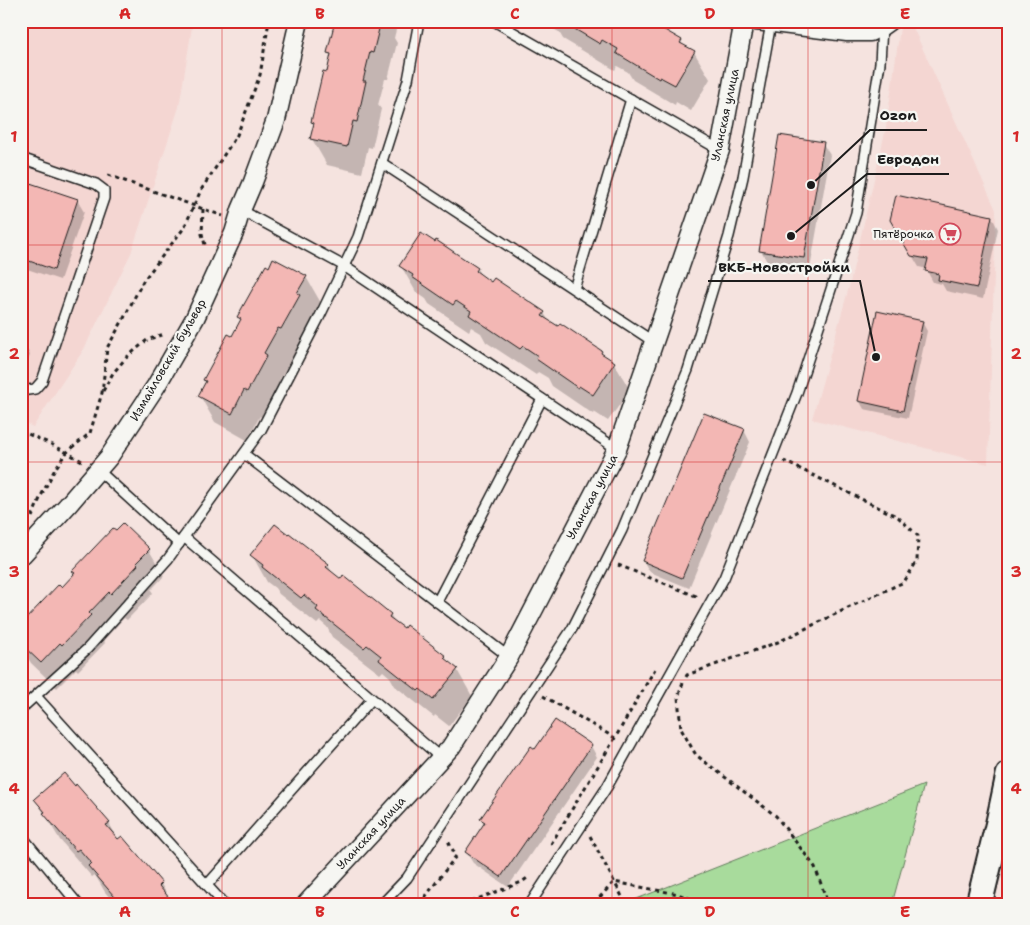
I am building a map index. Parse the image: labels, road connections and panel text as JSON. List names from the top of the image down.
{
  "streets": {
    "street": ["Уланская улица", "Измайловский бульвар"]
  },
  "places": {
    "other": ["Ozon", "Евродон", "ВКБ-Новостройки"],
    "supermarket": ["Пятёрочка"]
  },
  "grid": {
    "columns": [
      "A",
      "B",
      "C",
      "D",
      "E"
    ],
    "rows": [
      "1",
      "2",
      "3",
      "4"
    ]
  }
}
